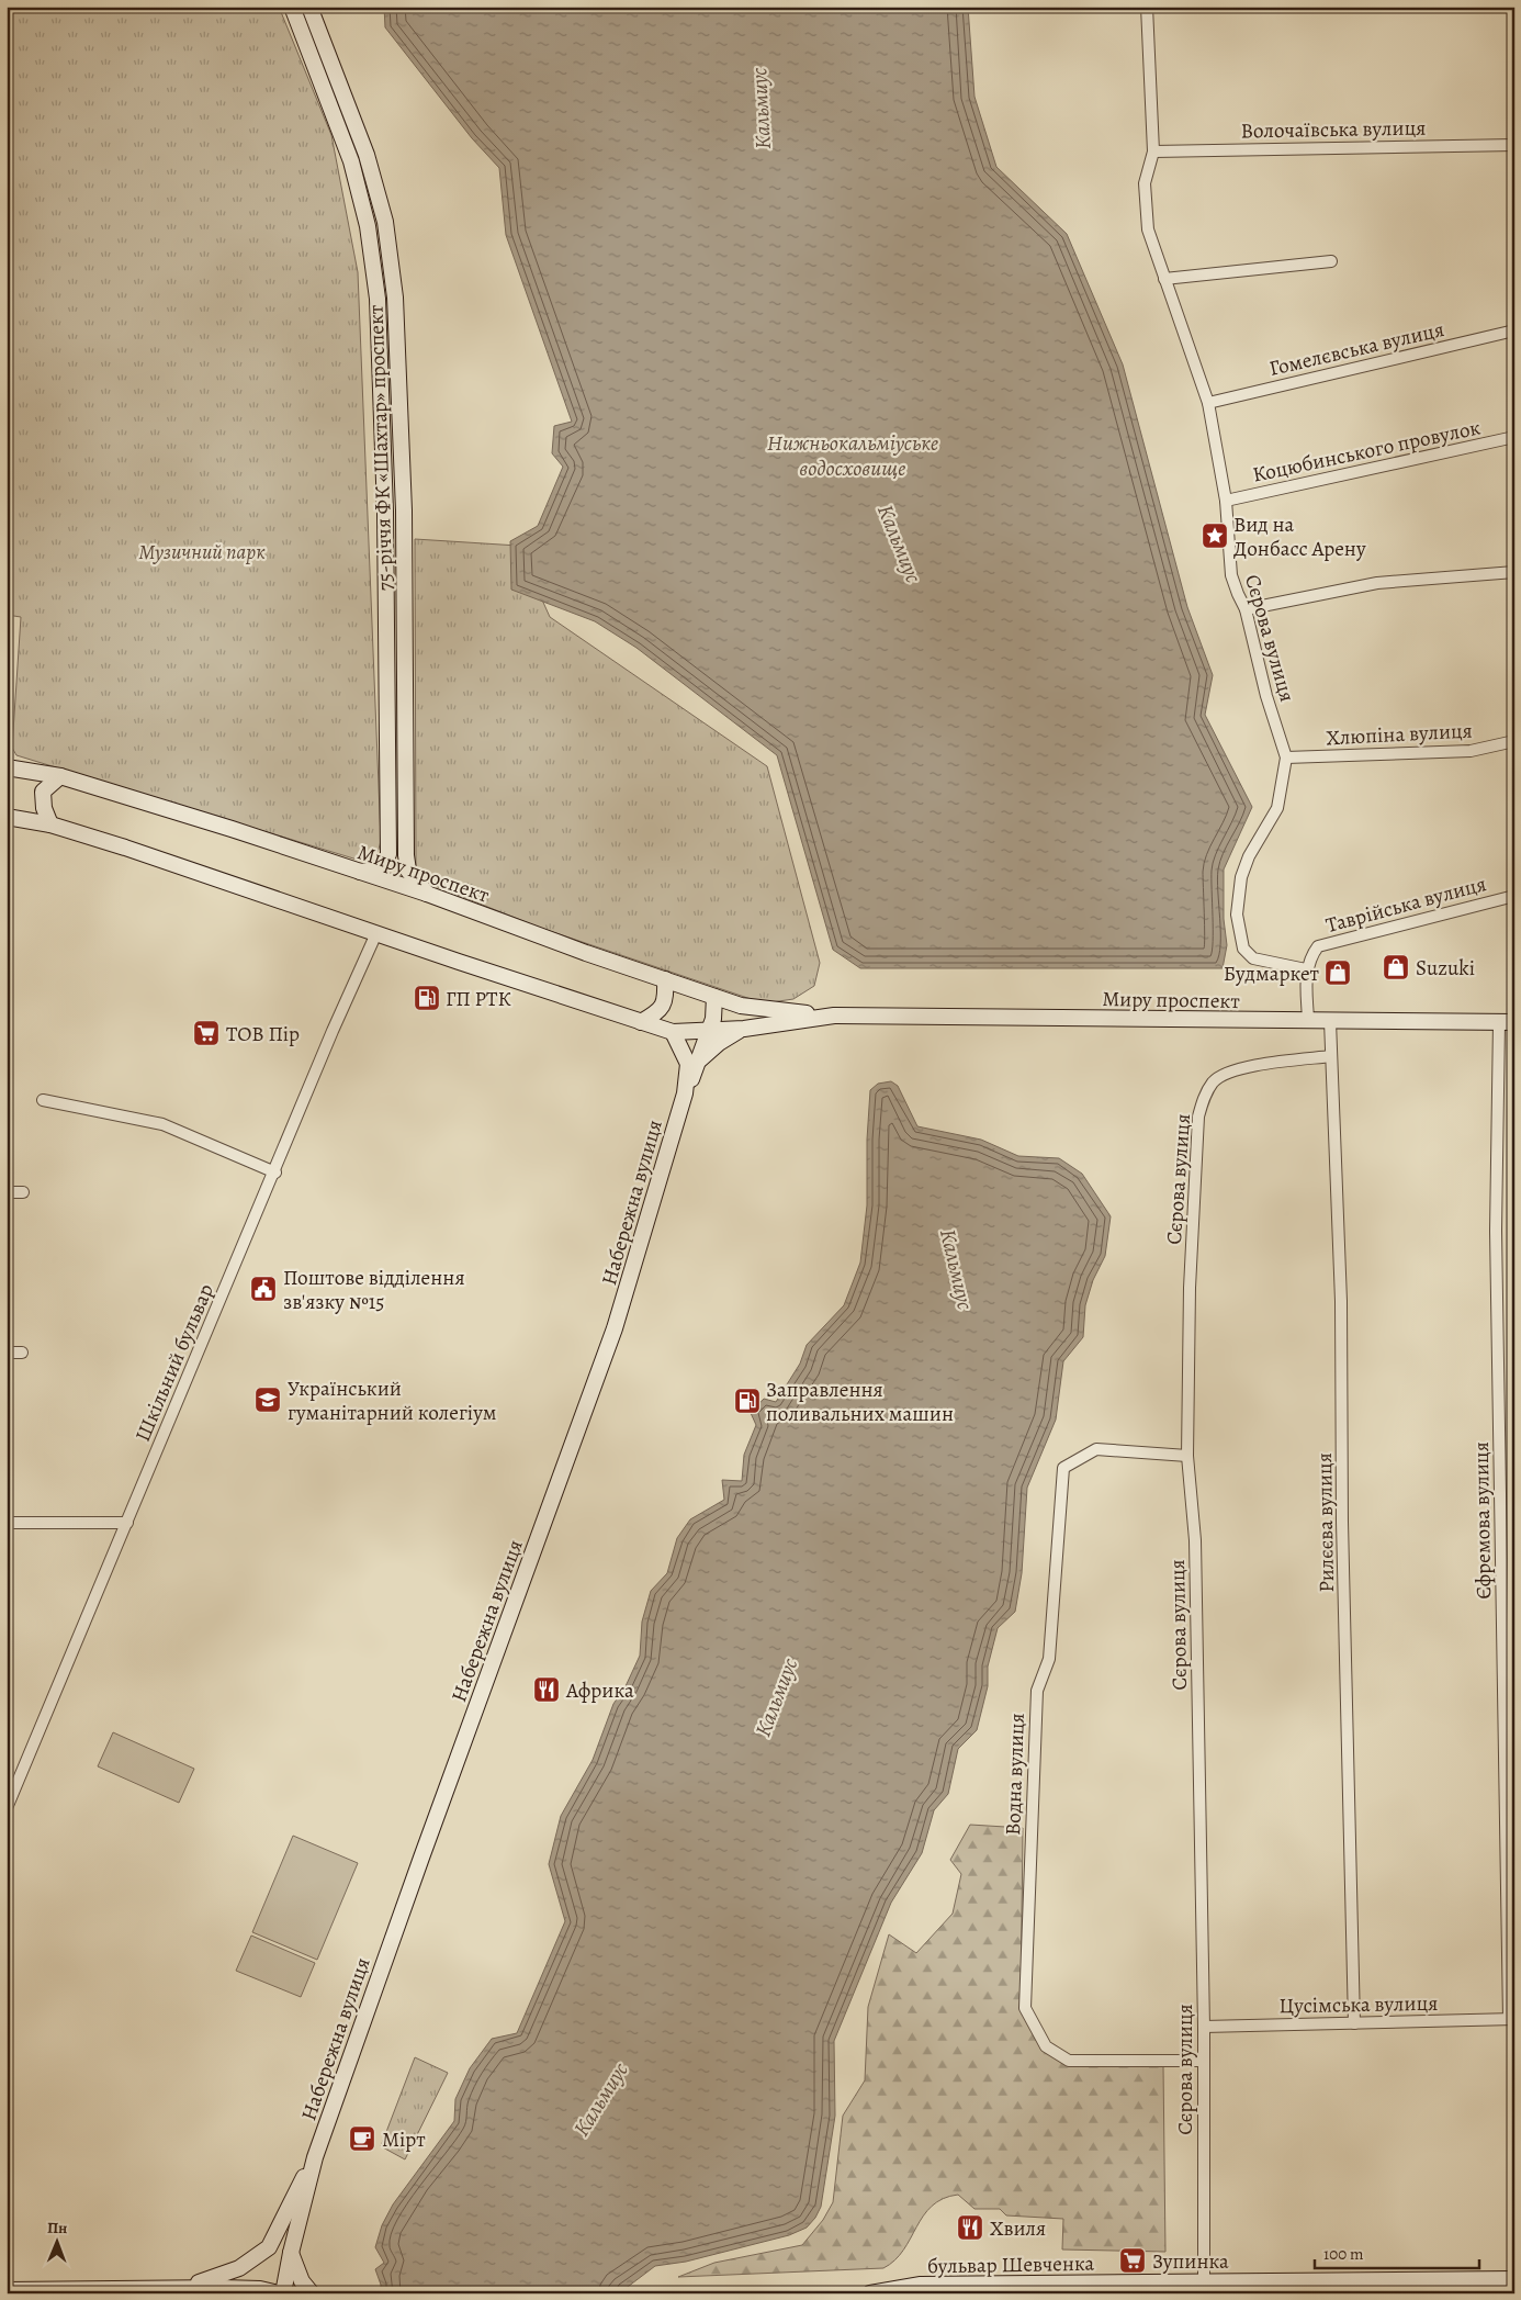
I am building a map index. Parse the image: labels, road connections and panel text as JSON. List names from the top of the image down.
{
  "streets": {
    "main road": [
      "75-річчя ФК «Шахтар» проспект",
      "Миру проспект",
      "Набережна вулиця",
      "бульвар Шевченка"
    ],
    "street": [
      "Волочаївська вулиця",
      "Гомелєвська вулиця",
      "Коцюбинського провулок",
      "Сєрова вулиця",
      "Хлюпіна вулиця",
      "Таврійська вулиця",
      "Шкільний бульвар",
      "Єфремова вулиця",
      "Рилєєва вулиця",
      "Водна вулиця",
      "Цусімська вулиця"
    ]
  },
  "crossings": [
    ["Волочаївська вулиця", "Сєрова вулиця"],
    ["Гомелєвська вулиця", "Сєрова вулиця"],
    ["75-річчя ФК «Шахтар» проспект", "Миру проспект"],
    ["Коцюбинського провулок", "Сєрова вулиця"],
    ["Сєрова вулиця", "Хлюпіна вулиця"],
    ["Сєрова вулиця", "Таврійська вулиця"],
    ["Сєрова вулиця", "Рилєєва вулиця"],
    ["Сєрова вулиця", "Водна вулиця"],
    ["Сєрова вулиця", "Цусімська вулиця"],
    ["Сєрова вулиця", "бульвар Шевченка"],
    ["Миру проспект", "Шкільний бульвар"],
    ["Миру проспект", "Єфремова вулиця"],
    ["Миру проспект", "Рилєєва вулиця"],
    ["Єфремова вулиця", "Цусімська вулиця"],
    ["Рилєєва вулиця", "Цусімська вулиця"]
  ],
  "water": ["Кальмиус", "Нижньокальміуське водосховище"],
  "parks": ["Музичний парк"],
  "places": {
    "place": ["Вид на Донбасс Арену"],
    "shop": ["Suzuki", "Будмаркет"],
    "fuel station": ["ГП РТК", "Заправлення поливальних машин"],
    "supermarket": ["ТОВ Пір", "Зупинка"],
    "public building": ["Поштове відділення зв'язку №15"],
    "school or university": ["Український гуманітарний колегіум"],
    "restaurant": ["Африка", "Хвиля"],
    "cafe": ["Мірт"]
  },
  "scale_bar": "100 m",
  "north": "top"
}
